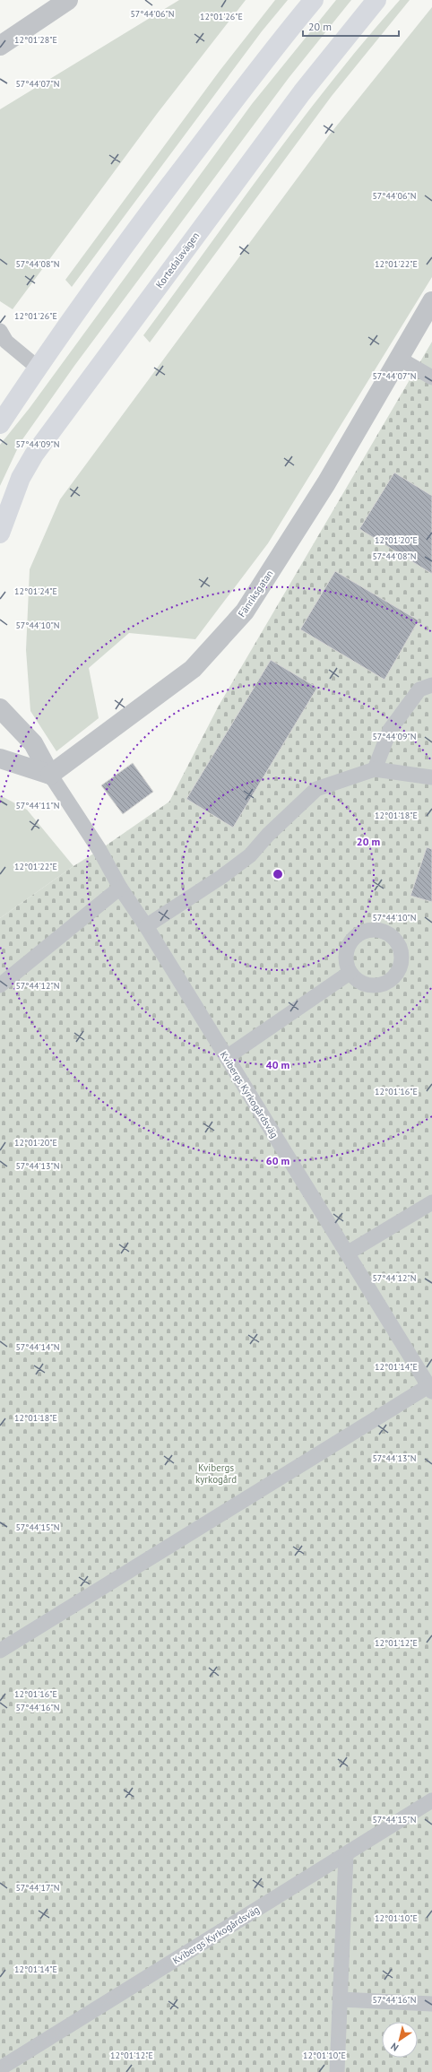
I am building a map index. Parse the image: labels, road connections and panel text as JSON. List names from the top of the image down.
{
  "streets": {
    "main road": ["Kortedalavägen"],
    "street": ["Fänriksgatan", "Kvibergs Kyrkogårdsväg"]
  },
  "crossings": [
    ["Fänriksgatan", "Kvibergs Kyrkogårdsväg"]
  ],
  "parks": ["Kvibergs kyrkogård"],
  "scale_bar": "20 m",
  "north": "bottom left",
  "coordinates": [
    "57°44'06\"N",
    "12°01'26\"E",
    "12°01'28\"E",
    "57°44'07\"N",
    "57°44'08\"N",
    "12°01'22\"E",
    "57°44'09\"N",
    "12°01'20\"E",
    "12°01'24\"E",
    "57°44'10\"N",
    "57°44'11\"N",
    "12°01'18\"E",
    "57°44'12\"N",
    "12°01'16\"E",
    "57°44'13\"N",
    "57°44'14\"N",
    "12°01'14\"E",
    "57°44'15\"N",
    "12°01'12\"E",
    "57°44'16\"N",
    "57°44'17\"N",
    "12°01'10\"E"
  ],
  "rings": ["20 m", "40 m", "60 m"]
}
